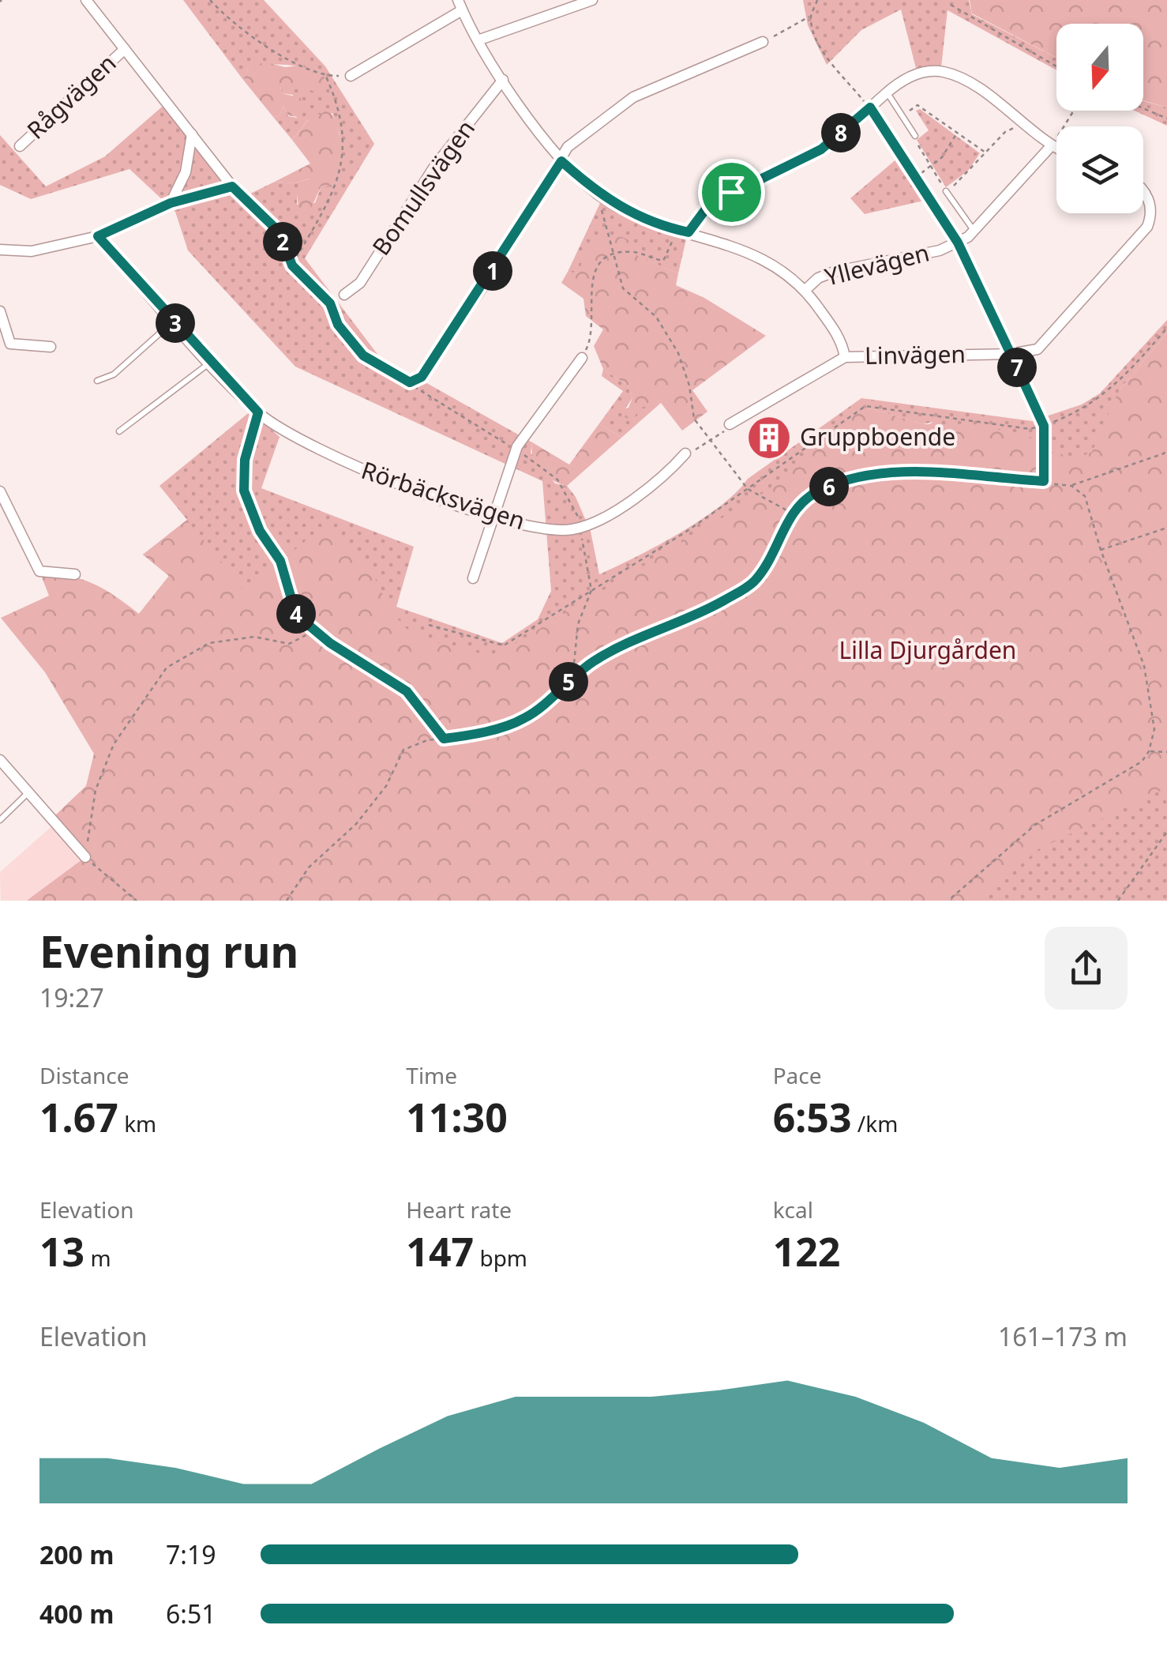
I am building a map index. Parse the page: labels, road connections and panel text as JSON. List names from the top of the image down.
{
  "streets": {
    "street": [
      "Rågvägen",
      "Bomullsvägen",
      "Yllevägen",
      "Linvägen",
      "Rörbäcksvägen"
    ]
  },
  "parks": ["Lilla Djurgården"],
  "places": {
    "building": ["Gruppboende"]
  },
  "north": "bottom",
  "page": {
    "pins": [
      "8",
      "2",
      "1",
      "3",
      "7",
      "6",
      "4",
      "5"
    ],
    "heading": ["Evening run", "19:27"],
    "stats": [
      ["Distance", "1.67 km"],
      ["Time", "11:30"],
      ["Pace", "6:53 /km"],
      ["Elevation", "13 m"],
      ["Heart rate", "147 bpm"],
      ["kcal", "122"]
    ],
    "chart": ["Elevation", "161–173 m"],
    "list": [
      {
        "name": "200 m",
        "note": "7:19"
      },
      {
        "name": "400 m",
        "note": "6:51"
      }
    ]
  }
}
